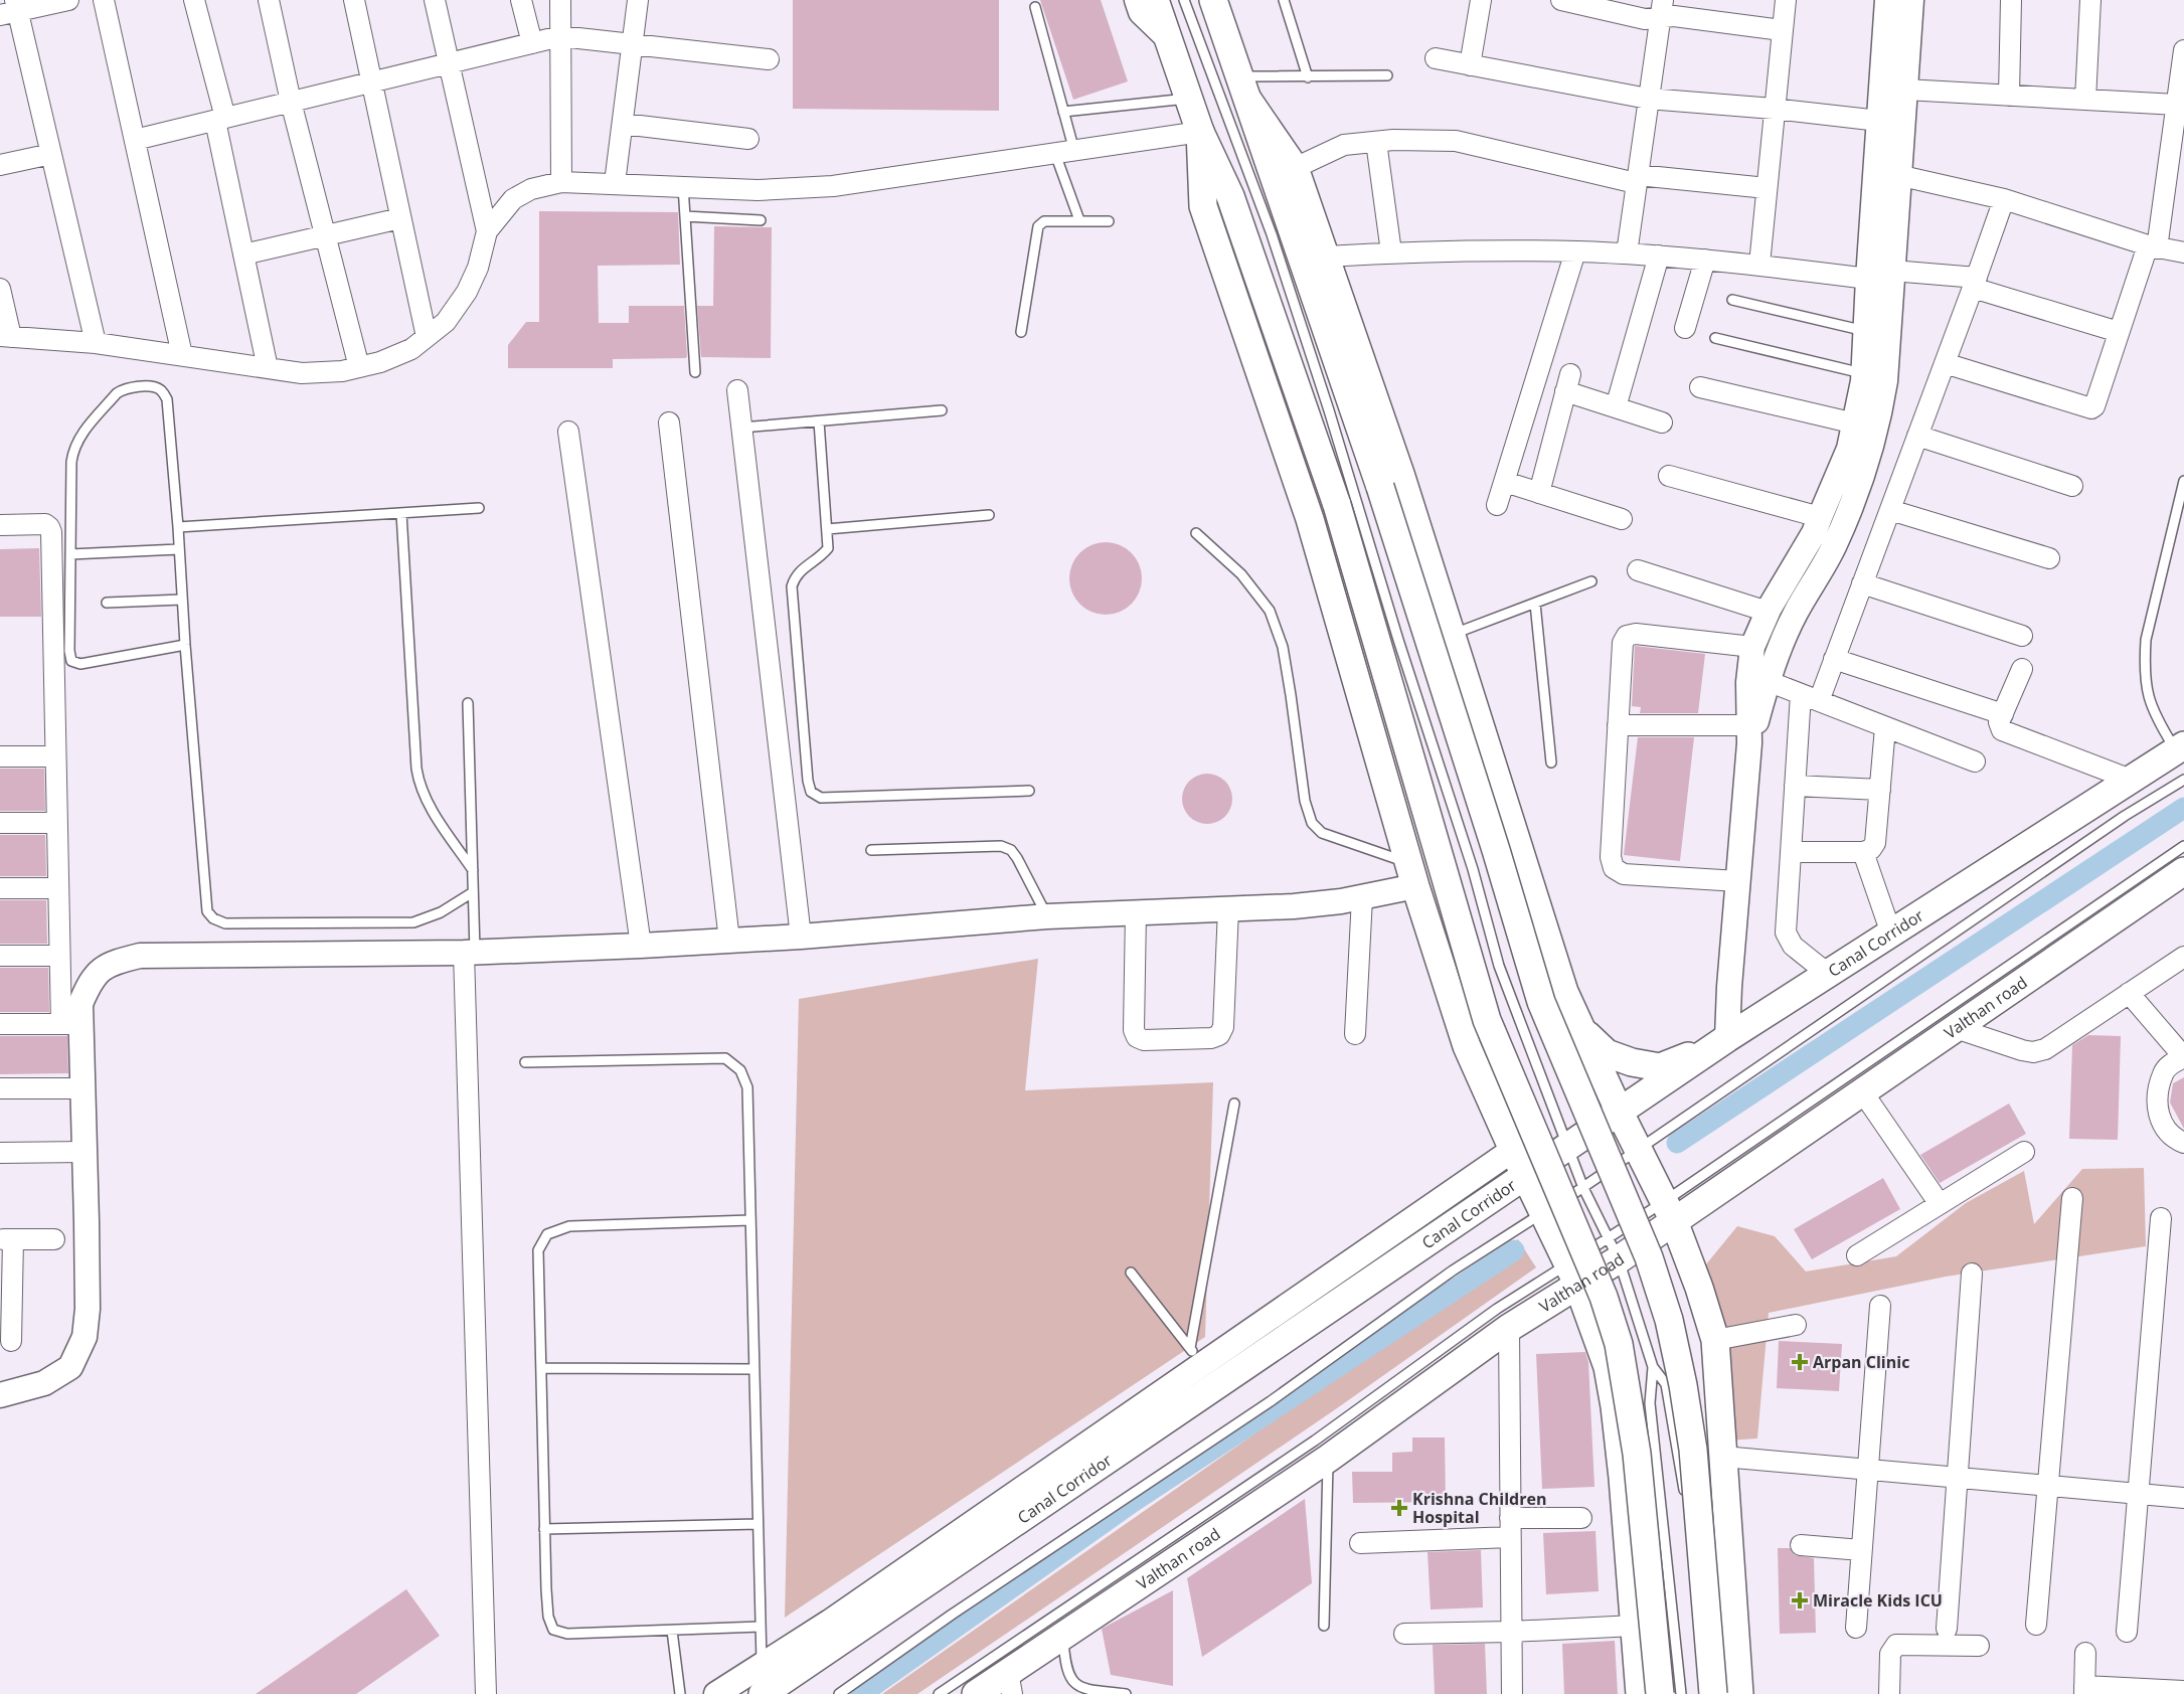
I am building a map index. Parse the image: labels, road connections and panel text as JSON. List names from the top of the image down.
{
  "streets": {
    "main road": ["Canal Corridor", "Valthan road"]
  },
  "places": {
    "health": ["Arpan Clinic", "Krishna Children Hospital", "Miracle Kids ICU"]
  }
}
